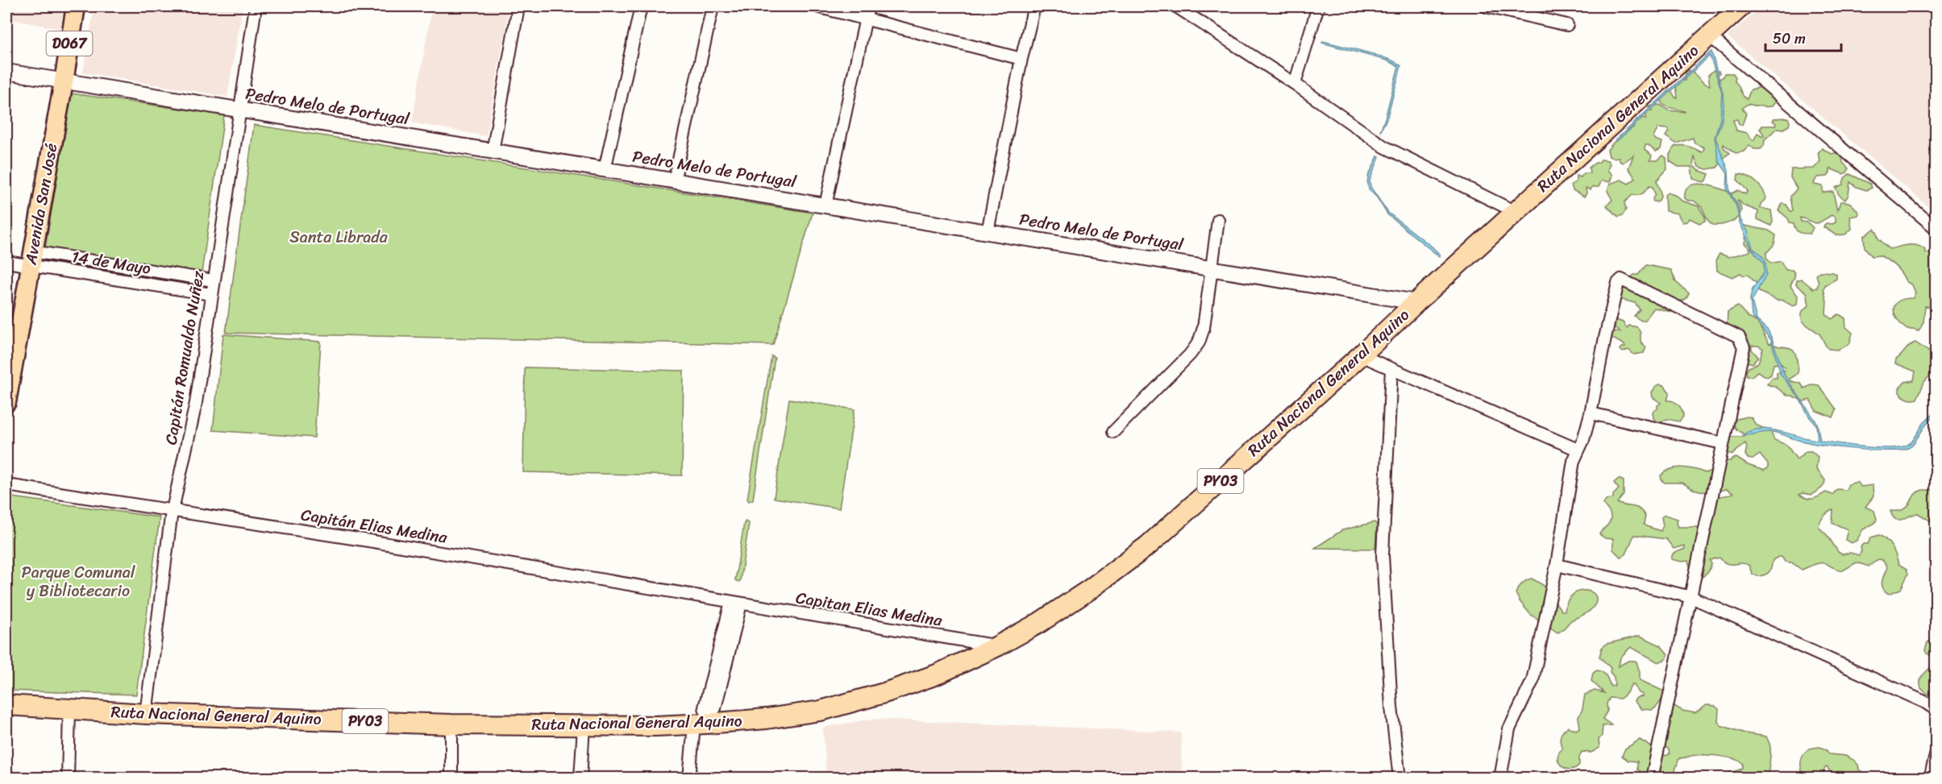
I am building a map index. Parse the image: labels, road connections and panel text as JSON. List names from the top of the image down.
{
  "streets": {
    "highway": ["Ruta Nacional General Aquino", "PY03"],
    "main road": ["D067", "Avenida San José"],
    "street": [
      "Pedro Melo de Portugal",
      "14 de Mayo",
      "Capitán Romualdo Nuñez",
      "Capitán Elias Medina",
      "Capitan Elias Medina"
    ]
  },
  "crossings": [
    ["Pedro Melo de Portugal", "Ruta Nacional General Aquino"],
    ["Pedro Melo de Portugal", "Avenida San José"],
    ["Pedro Melo de Portugal", "Capitán Romualdo Nuñez"],
    ["Ruta Nacional General Aquino", "Capitán Romualdo Nuñez"],
    ["Ruta Nacional General Aquino", "Capitan Elias Medina"],
    ["Avenida San José", "14 de Mayo"],
    ["14 de Mayo", "Capitán Romualdo Nuñez"],
    ["Capitán Romualdo Nuñez", "Capitán Elias Medina"],
    ["Capitán Elias Medina", "Capitan Elias Medina"]
  ],
  "parks": ["Santa Librada", "Parque Comunal y Bibliotecario"],
  "scale_bar": "50 m"
}
